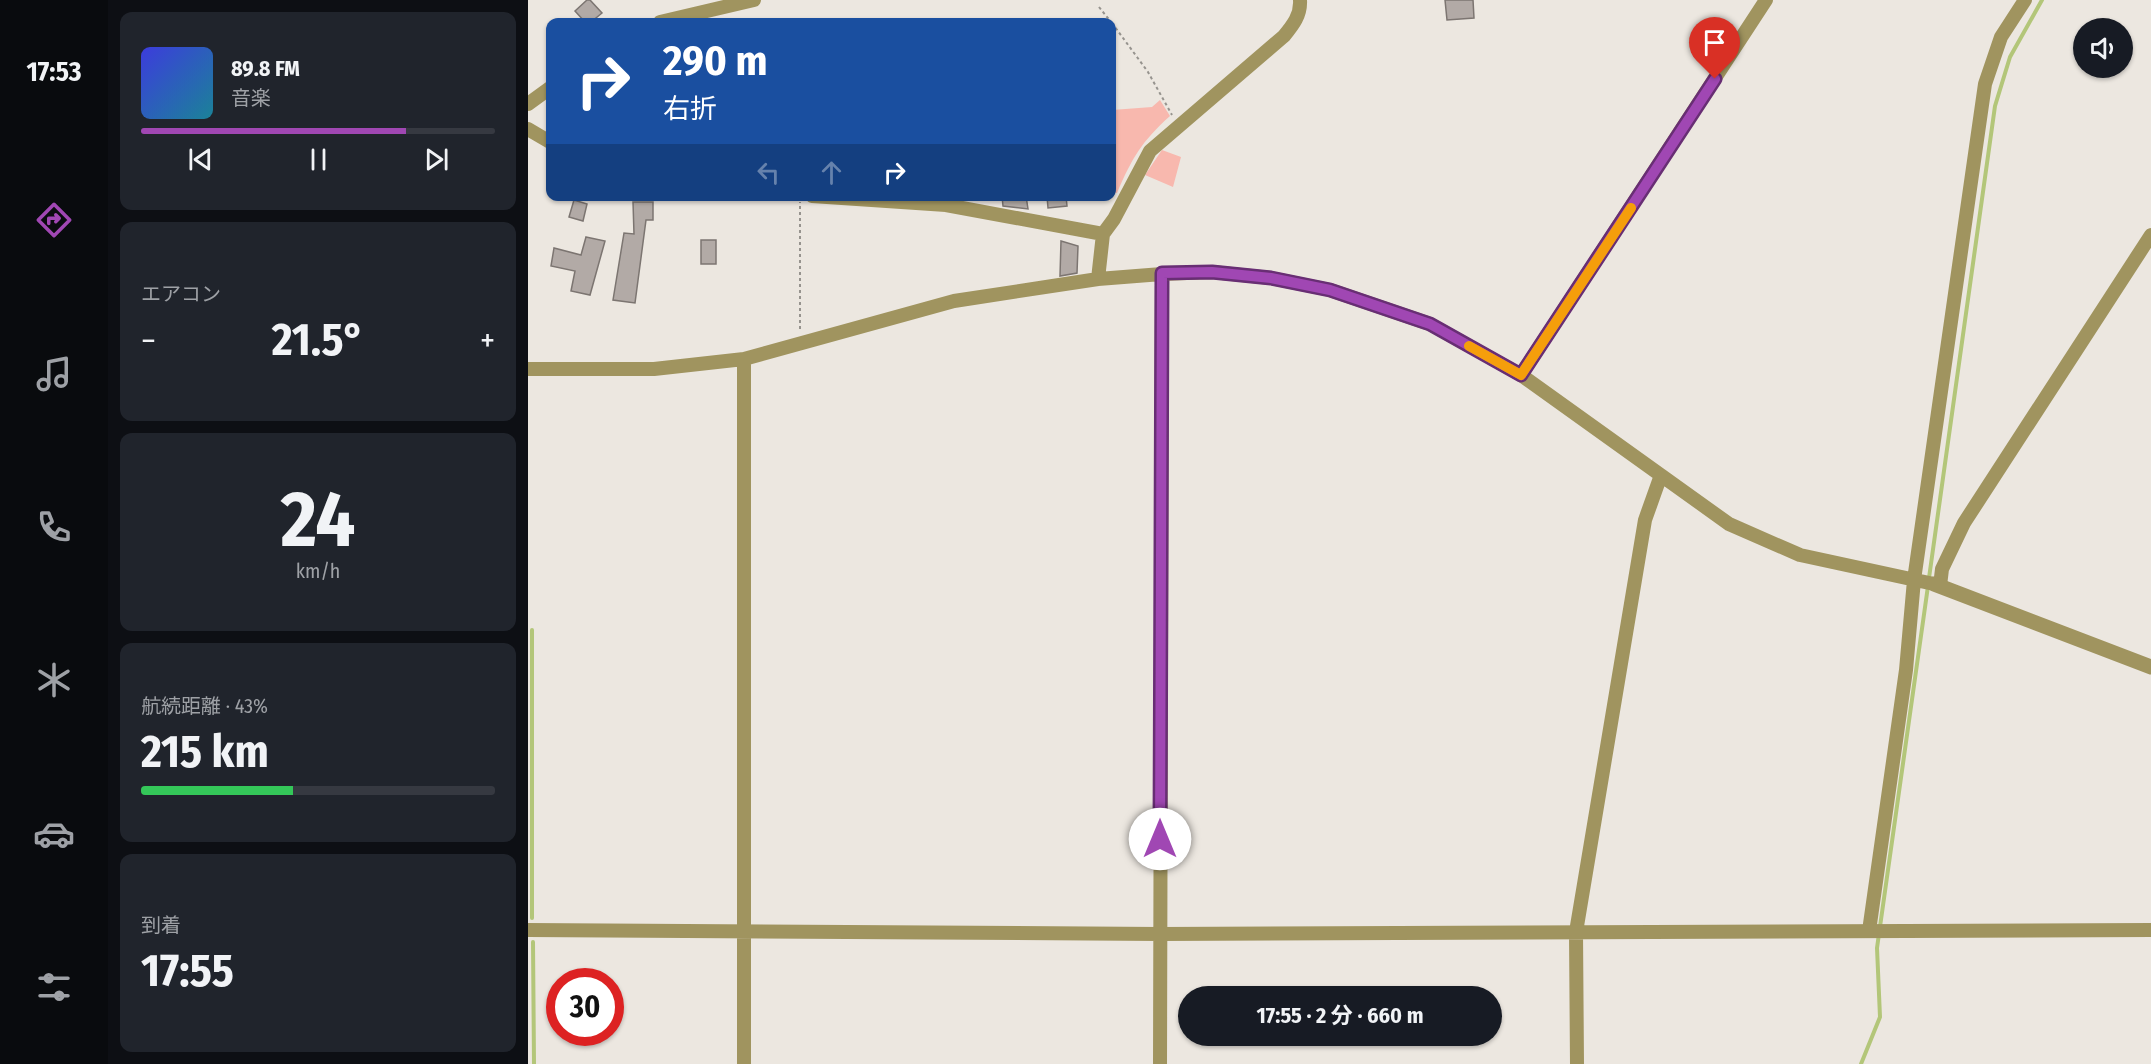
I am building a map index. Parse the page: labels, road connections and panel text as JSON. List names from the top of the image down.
{
  "page": {
    "tabs": "17:53",
    "turn": ["290 m", "右折"],
    "song": ["89.8 FM", "音楽"],
    "tile": [
      "エアコン",
      ["24", "km/h"],
      ["航続距離 · 43%", "215 km"],
      ["到着", "17:55"]
    ],
    "heat": ["−", "21.5°", "+"],
    "limit": "30",
    "trip": "17:55 · 2 分 · 660 m"
  }
}
